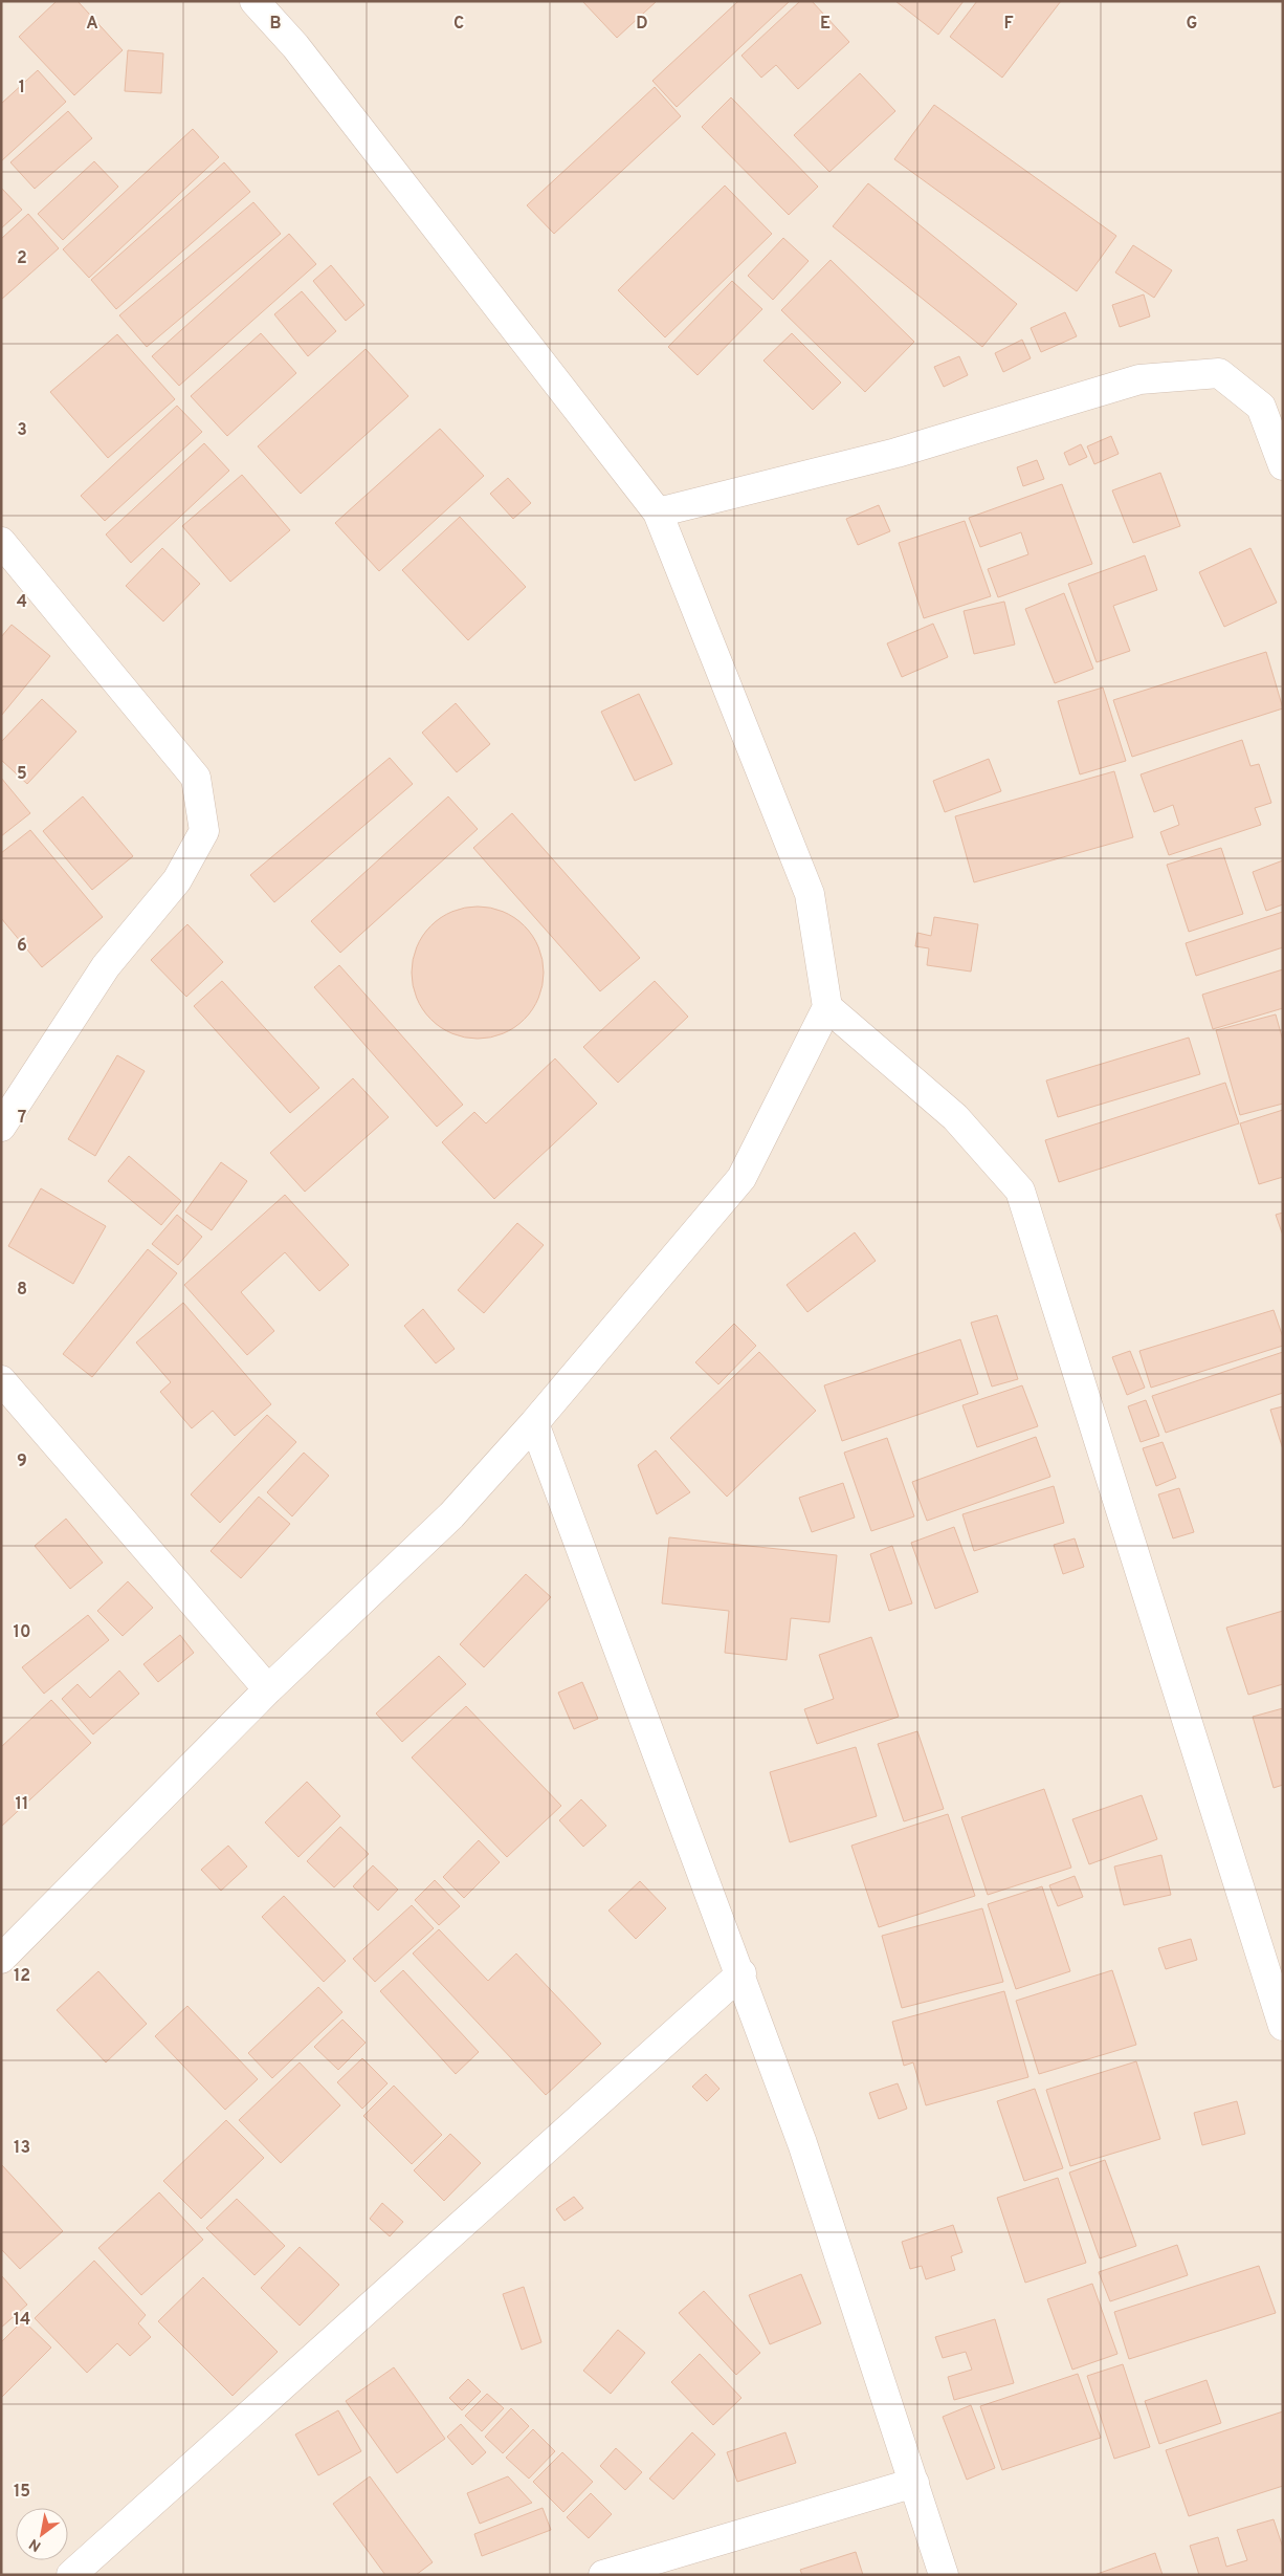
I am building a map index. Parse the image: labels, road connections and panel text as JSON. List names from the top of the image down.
{
  "north": "bottom left",
  "grid": {
    "columns": [
      "A",
      "B",
      "C",
      "D",
      "E",
      "F",
      "G"
    ],
    "rows": [
      "1",
      "2",
      "3",
      "4",
      "5",
      "6",
      "7",
      "8",
      "9",
      "10",
      "11",
      "12",
      "13",
      "14",
      "15"
    ]
  }
}
